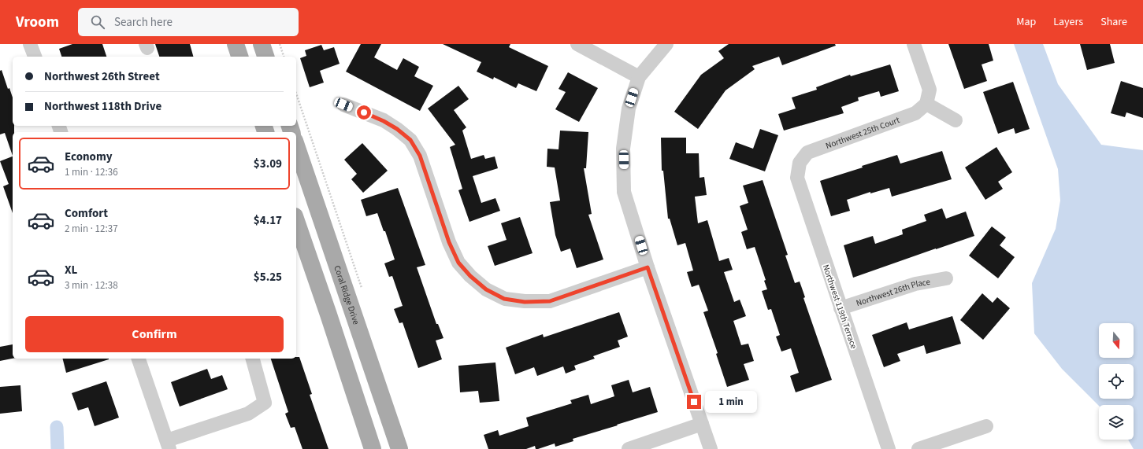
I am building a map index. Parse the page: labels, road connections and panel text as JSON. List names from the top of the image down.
{
  "streets": {
    "main road": ["Coral Ridge Drive"],
    "street": ["Northwest 25th Court", "Northwest 26th Place", "Northwest 119th Terrace"]
  },
  "crossings": [
    ["Northwest 25th Court", "Northwest 119th Terrace"],
    ["Northwest 26th Place", "Northwest 119th Terrace"]
  ],
  "north": "bottom",
  "page": {
    "header": "Vroom",
    "search": "Search here",
    "nav": ["Map", "Layers", "Share"],
    "banner": ["Northwest 26th Street", "Northwest 118th Drive"],
    "list": [
      {
        "name": "Economy",
        "note": "1 min · 12:36",
        "value": "$3.09"
      },
      {
        "name": "Comfort",
        "note": "2 min · 12:37",
        "value": "$4.17"
      },
      {
        "name": "XL",
        "note": "3 min · 12:38",
        "value": "$5.25"
      }
    ],
    "buttons": "Confirm",
    "bubble": "1 min"
  }
}
